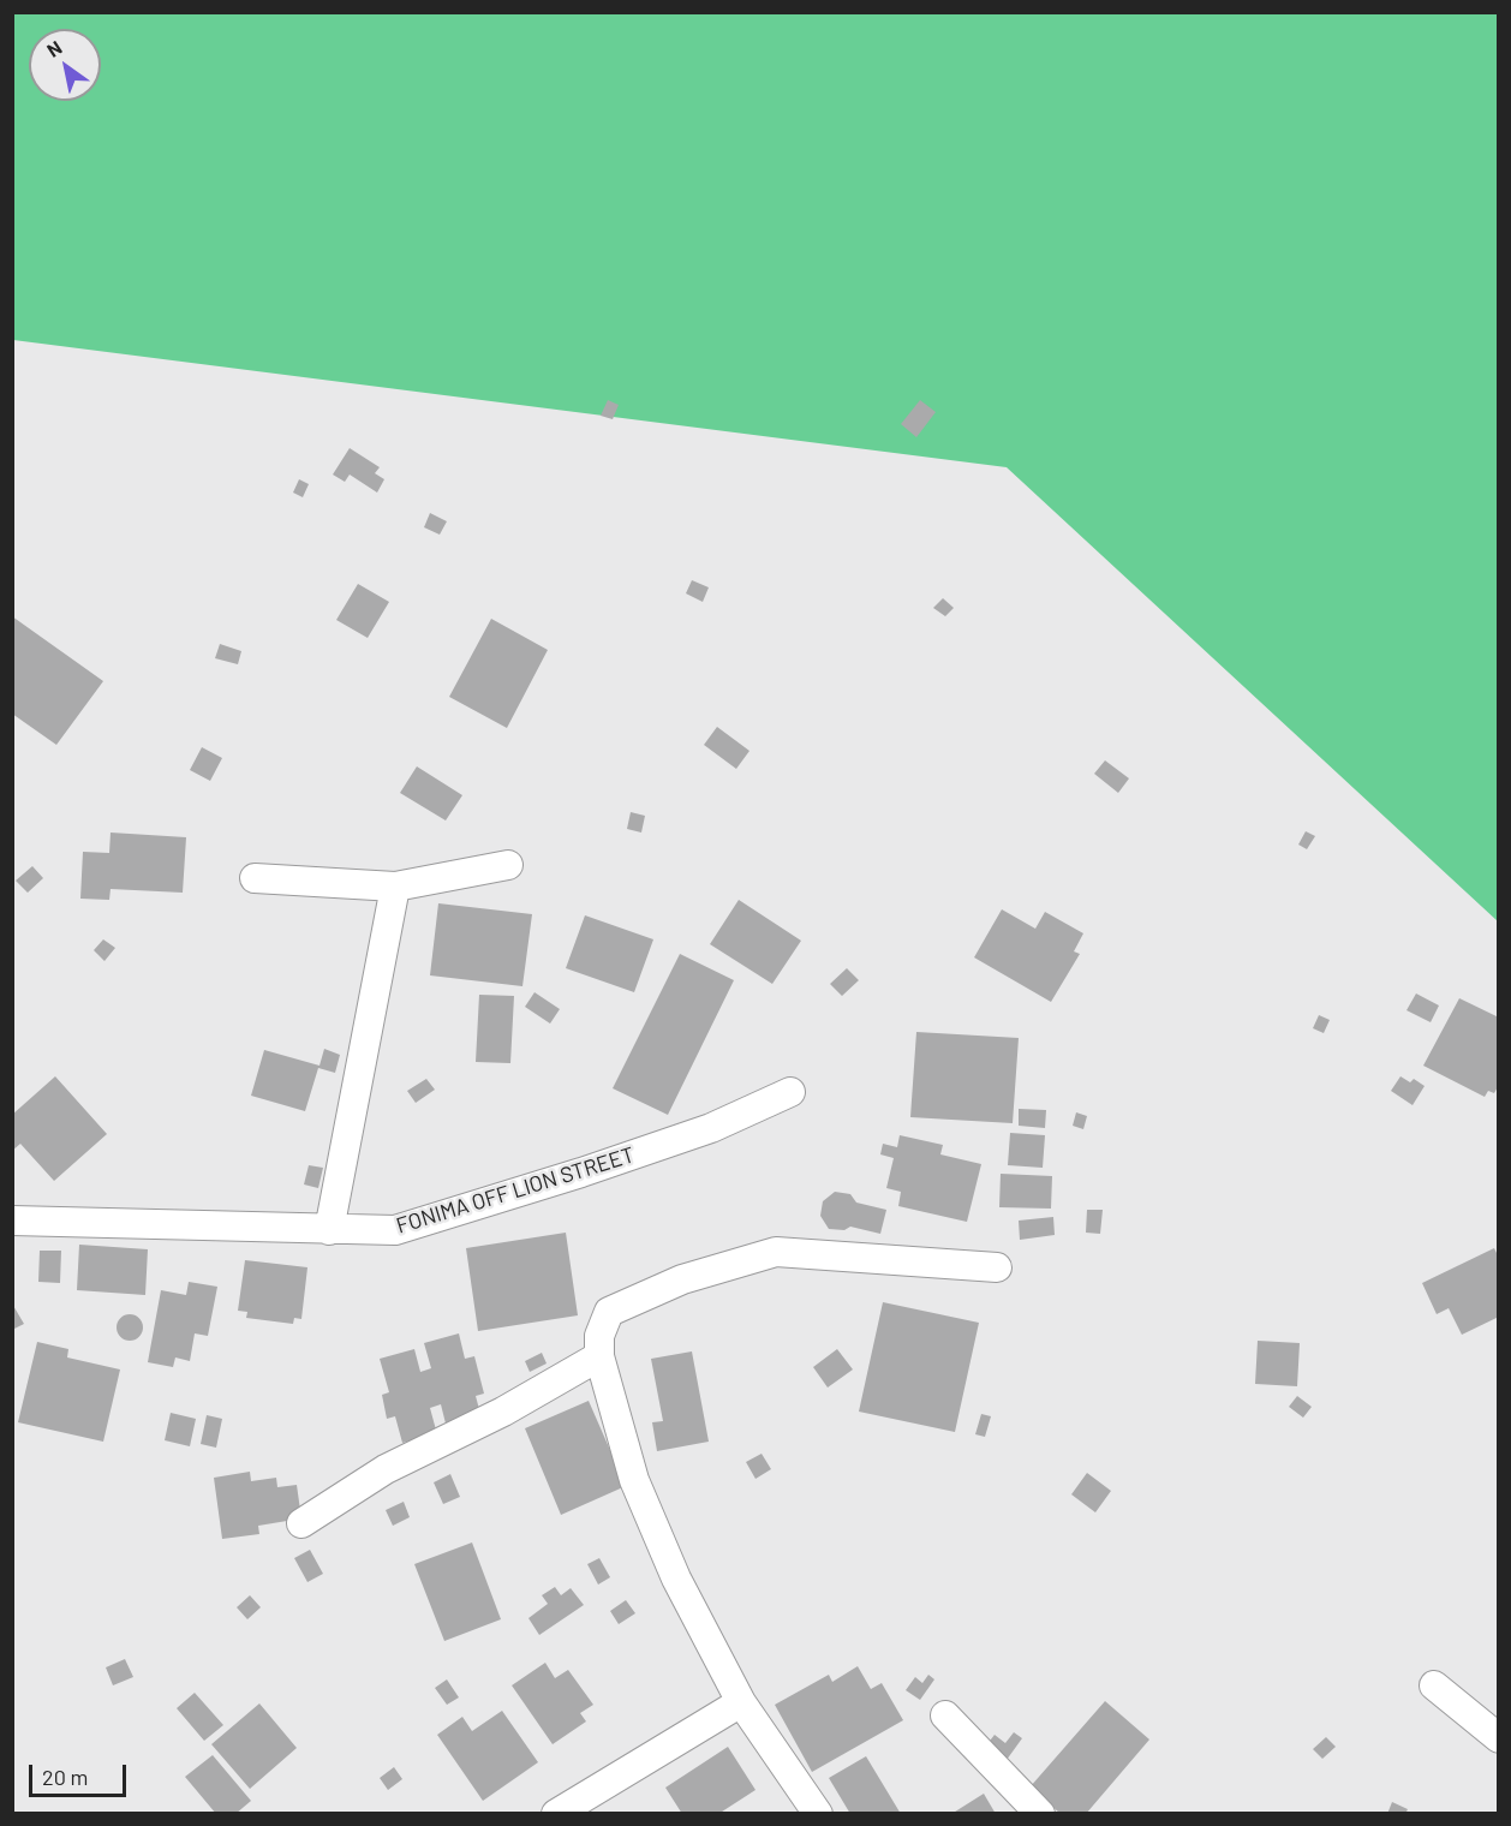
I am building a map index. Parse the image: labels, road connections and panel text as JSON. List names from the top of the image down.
{
  "streets": {
    "street": ["FONIMA OFF LION STREET"]
  },
  "scale_bar": "20 m",
  "north": "top left"
}
